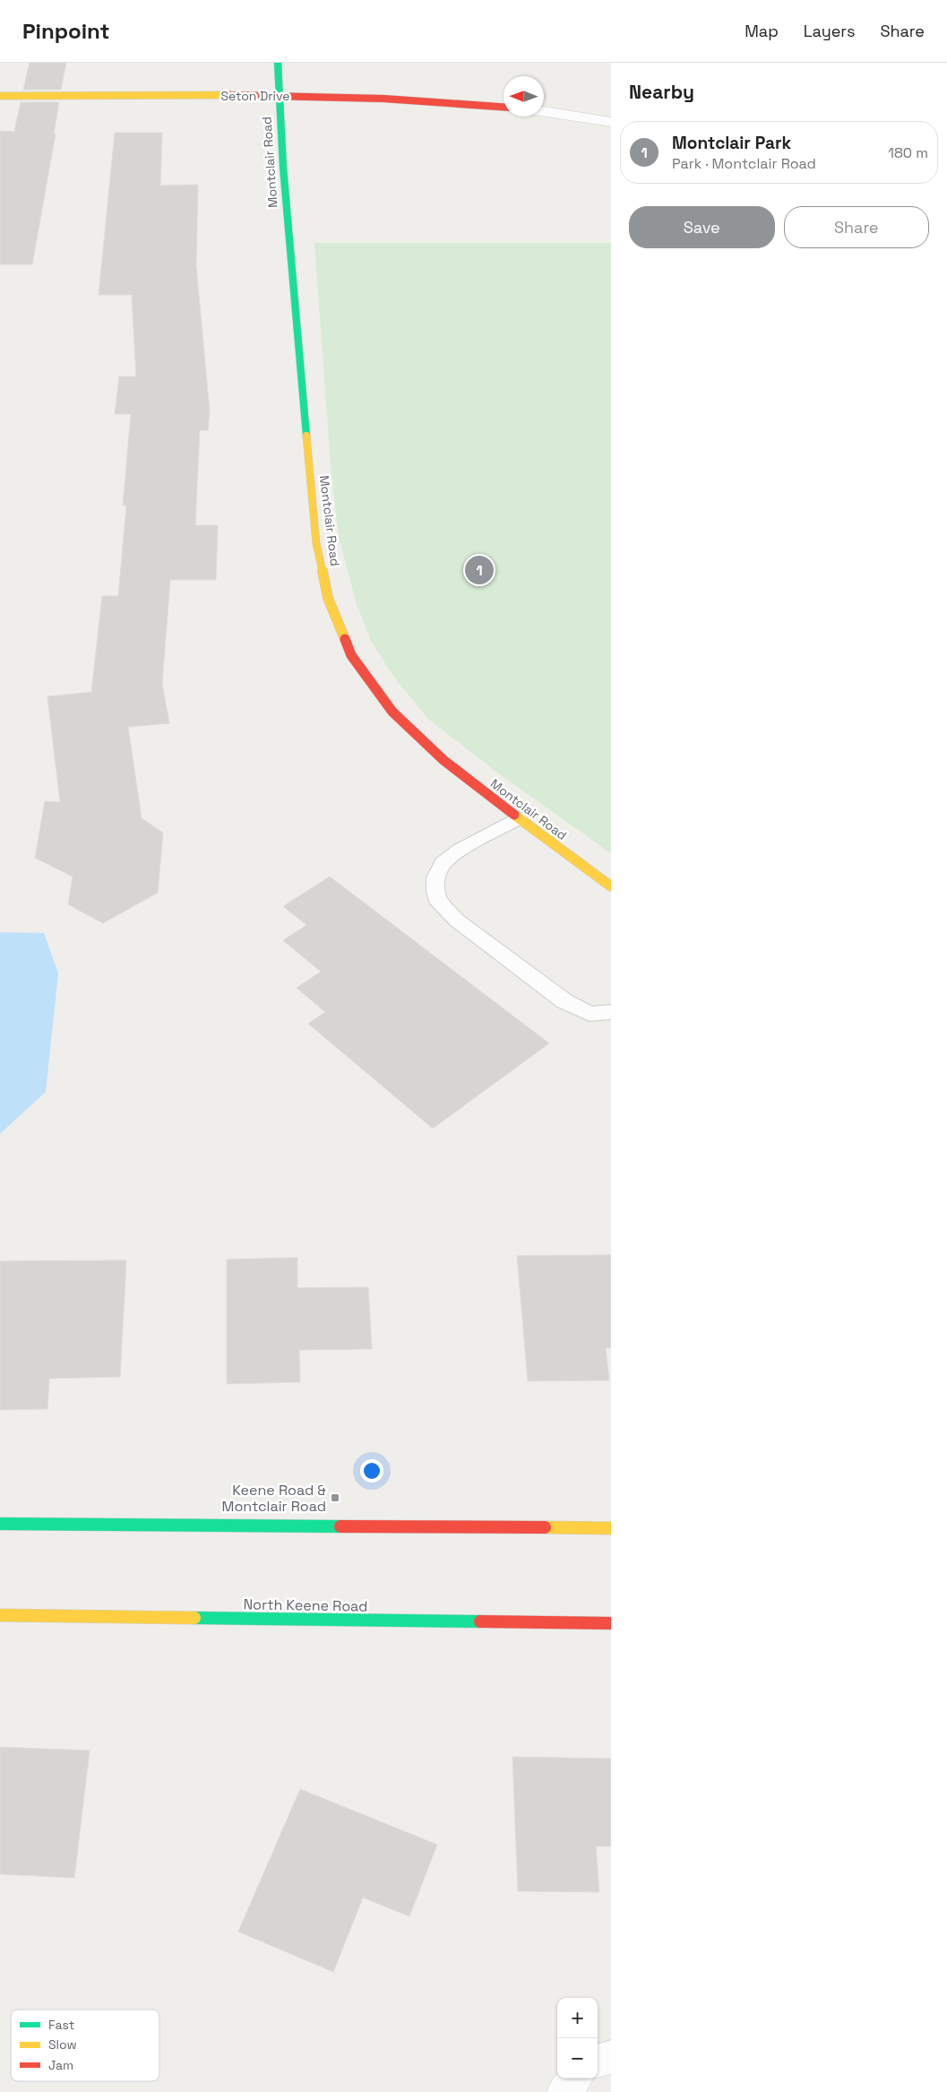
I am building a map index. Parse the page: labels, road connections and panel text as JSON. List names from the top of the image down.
{
  "streets": {
    "street": ["Seton Drive", "Montclair Road", "North Keene Road"]
  },
  "crossings": [
    ["Seton Drive", "Montclair Road"]
  ],
  "places": {
    "transit": ["Keene Road & Montclair Road"]
  },
  "legend": ["Fast", "Slow", "Jam"],
  "north": "left",
  "page": {
    "header": "Pinpoint",
    "nav": ["Map", "Layers", "Share"],
    "heading": "Nearby",
    "list": [
      {
        "mark": "1",
        "name": "Montclair Park",
        "note": "Park · Montclair Road",
        "value": "180 m"
      }
    ],
    "buttons": ["Save", "Share"],
    "pins": "1",
    "map_buttons": ["+", "−"]
  }
}
